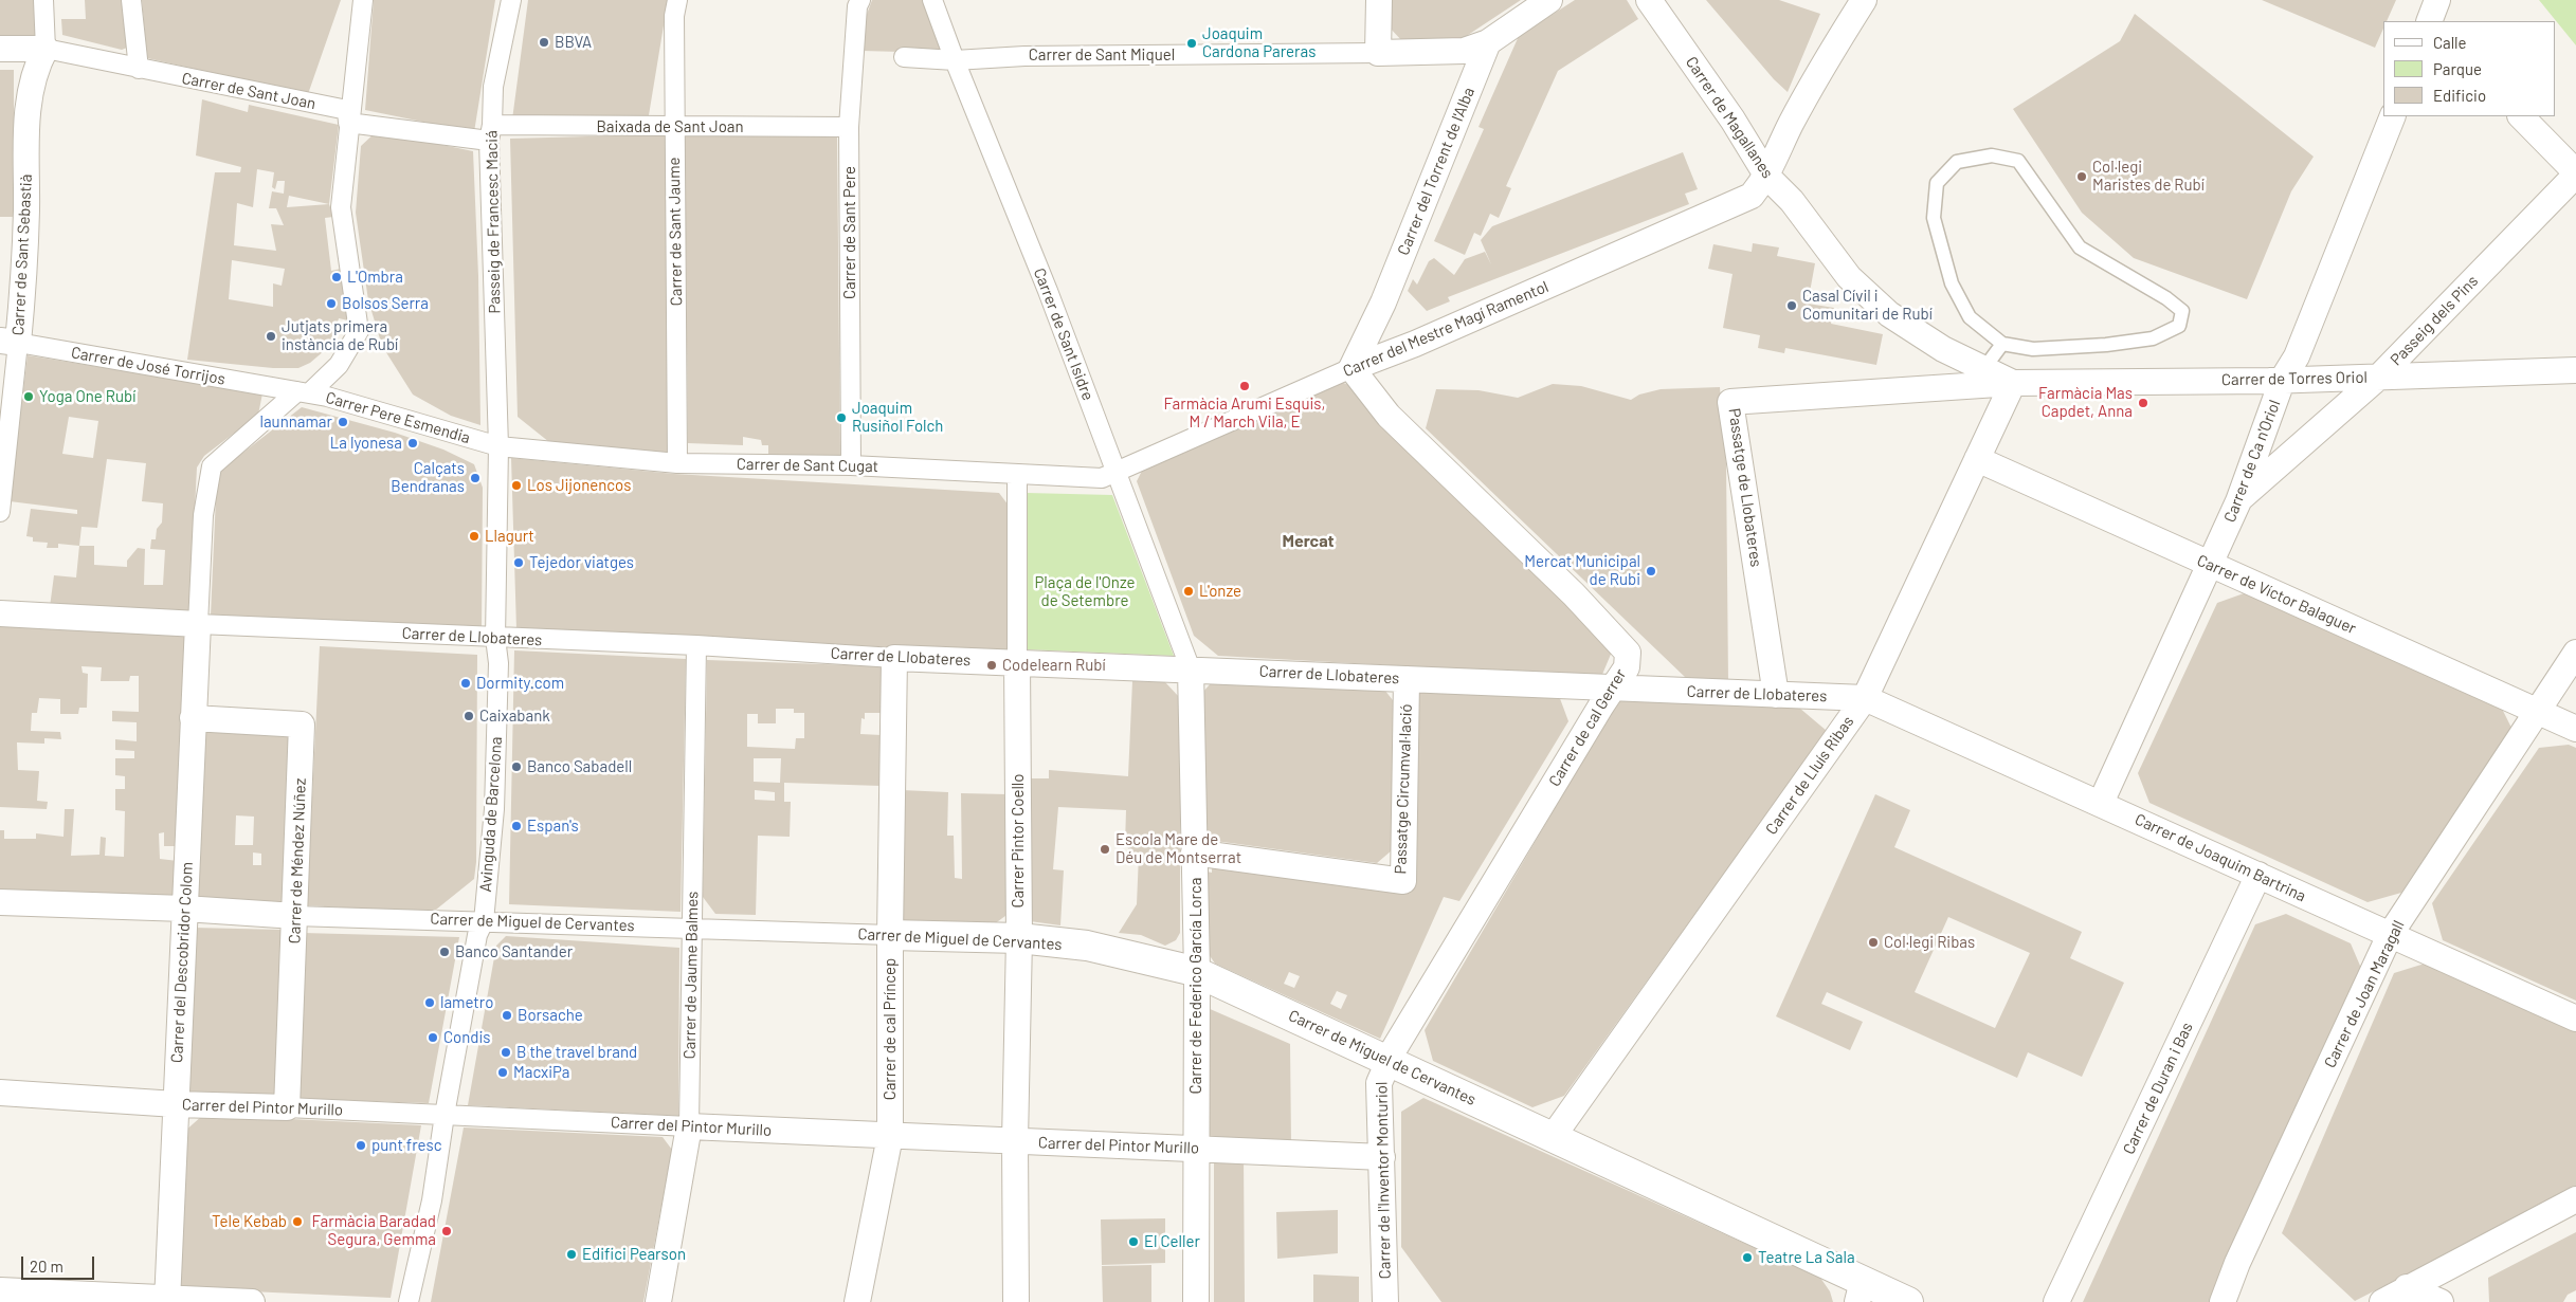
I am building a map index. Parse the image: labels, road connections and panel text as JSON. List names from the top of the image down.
{
  "streets": {
    "street": [
      "Carrer de Sant Miquel",
      "Carrer de Sant Joan",
      "Carrer de Magallanes",
      "Baixada de Sant Joan",
      "Carrer del Torrent de l'Alba",
      "Passeig de Francesc Maciá",
      "Carrer de Sant Jaume",
      "Carrer de Sant Pere",
      "Carrer de Sant Sebastià",
      "Passeig dels Pins",
      "Carrer del Mestre Magí Ramentol",
      "Carrer de Sant Isidre",
      "Carrer de José Torrijos",
      "Carrer de Torres Oriol",
      "Carrer Pere Esmendia",
      "Carrer de Ca n'Oriol",
      "Carrer de Sant Cugat",
      "Passatge de Llobateres",
      "Carrer de Víctor Balaguer",
      "Carrer de Llobateres",
      "Carrer de cal Gerrer",
      "Carrer de Lluís Ribas",
      "Passatge Circumval·lació",
      "Avinguda de Barcelona",
      "Carrer Pintor Coello",
      "Carrer de Joaquim Bartrina",
      "Carrer de Méndez Núñez",
      "Carrer de Miguel de Cervantes",
      "Carrer del Descobridor Colom",
      "Carrer de Jaume Balmes",
      "Carrer de Federico García Lorca",
      "Carrer de Joan Maragall",
      "Carrer de cal Príncep",
      "Carrer de Duran i Bas",
      "Carrer del Pintor Murillo",
      "Carrer de l'Inventor Monturiol"
    ]
  },
  "crossings": [
    ["Carrer de Sant Miquel", "Carrer del Torrent de l'Alba"],
    ["Carrer de Sant Miquel", "Carrer de Sant Isidre"],
    ["Carrer de Sant Joan", "Carrer de Sant Sebastià"],
    ["Carrer de Magallanes", "Carrer del Mestre Magí Ramentol"],
    ["Carrer de Magallanes", "Carrer de Torres Oriol"],
    ["Carrer de Magallanes", "Passatge de Llobateres"],
    ["Carrer de Magallanes", "Carrer de Lluís Ribas"],
    ["Baixada de Sant Joan", "Passeig de Francesc Maciá"],
    ["Baixada de Sant Joan", "Carrer de Sant Jaume"],
    ["Baixada de Sant Joan", "Carrer de Sant Pere"],
    ["Carrer del Torrent de l'Alba", "Carrer del Mestre Magí Ramentol"],
    ["Carrer del Torrent de l'Alba", "Carrer de cal Gerrer"],
    ["Passeig de Francesc Maciá", "Carrer Pere Esmendia"],
    ["Passeig de Francesc Maciá", "Carrer de Sant Cugat"],
    ["Passeig de Francesc Maciá", "Avinguda de Barcelona"],
    ["Carrer de Sant Jaume", "Carrer de Sant Cugat"],
    ["Carrer de Sant Pere", "Carrer de Sant Cugat"],
    ["Carrer de Sant Sebastià", "Carrer de José Torrijos"],
    ["Passeig dels Pins", "Carrer de Torres Oriol"],
    ["Passeig dels Pins", "Carrer de Ca n'Oriol"],
    ["Carrer del Mestre Magí Ramentol", "Carrer de Sant Isidre"],
    ["Carrer del Mestre Magí Ramentol", "Carrer de Sant Cugat"],
    ["Carrer del Mestre Magí Ramentol", "Carrer de cal Gerrer"],
    ["Carrer de Sant Isidre", "Carrer de Sant Cugat"],
    ["Carrer de Sant Isidre", "Carrer de Llobateres"],
    ["Carrer de Sant Isidre", "Carrer de Federico García Lorca"],
    ["Carrer de José Torrijos", "Carrer Pere Esmendia"],
    ["Carrer de Torres Oriol", "Carrer de Ca n'Oriol"],
    ["Carrer de Torres Oriol", "Passatge de Llobateres"],
    ["Carrer de Torres Oriol", "Carrer de Lluís Ribas"],
    ["Carrer Pere Esmendia", "Carrer de Sant Cugat"],
    ["Carrer Pere Esmendia", "Avinguda de Barcelona"],
    ["Carrer de Ca n'Oriol", "Carrer de Víctor Balaguer"],
    ["Carrer de Ca n'Oriol", "Carrer de Joaquim Bartrina"],
    ["Carrer de Sant Cugat", "Avinguda de Barcelona"],
    ["Carrer de Sant Cugat", "Carrer Pintor Coello"],
    ["Passatge de Llobateres", "Carrer de Llobateres"],
    ["Passatge de Llobateres", "Carrer de Lluís Ribas"],
    ["Carrer de Víctor Balaguer", "Carrer de Lluís Ribas"],
    ["Carrer de Víctor Balaguer", "Carrer de Joan Maragall"],
    ["Carrer de Llobateres", "Carrer de cal Gerrer"],
    ["Carrer de Llobateres", "Carrer de Lluís Ribas"],
    ["Carrer de Llobateres", "Passatge Circumval·lació"],
    ["Carrer de Llobateres", "Avinguda de Barcelona"],
    ["Carrer de Llobateres", "Carrer Pintor Coello"],
    ["Carrer de Llobateres", "Carrer de Joaquim Bartrina"],
    ["Carrer de Llobateres", "Carrer del Descobridor Colom"],
    ["Carrer de Llobateres", "Carrer de Jaume Balmes"],
    ["Carrer de Llobateres", "Carrer de Federico García Lorca"],
    ["Carrer de Llobateres", "Carrer de cal Príncep"],
    ["Carrer de cal Gerrer", "Carrer de Miguel de Cervantes"],
    ["Carrer de cal Gerrer", "Carrer de l'Inventor Monturiol"],
    ["Carrer de Lluís Ribas", "Carrer de Joaquim Bartrina"],
    ["Carrer de Lluís Ribas", "Carrer de Miguel de Cervantes"],
    ["Passatge Circumval·lació", "Carrer de Federico García Lorca"],
    ["Avinguda de Barcelona", "Carrer de Miguel de Cervantes"],
    ["Avinguda de Barcelona", "Carrer del Pintor Murillo"],
    ["Carrer Pintor Coello", "Carrer de Miguel de Cervantes"],
    ["Carrer Pintor Coello", "Carrer del Pintor Murillo"],
    ["Carrer de Joaquim Bartrina", "Carrer de Joan Maragall"],
    ["Carrer de Joaquim Bartrina", "Carrer de Duran i Bas"],
    ["Carrer de Méndez Núñez", "Carrer de Miguel de Cervantes"],
    ["Carrer de Méndez Núñez", "Carrer del Descobridor Colom"],
    ["Carrer de Méndez Núñez", "Carrer del Pintor Murillo"],
    ["Carrer de Miguel de Cervantes", "Carrer del Descobridor Colom"],
    ["Carrer de Miguel de Cervantes", "Carrer de Jaume Balmes"],
    ["Carrer de Miguel de Cervantes", "Carrer de Federico García Lorca"],
    ["Carrer de Miguel de Cervantes", "Carrer de cal Príncep"],
    ["Carrer de Miguel de Cervantes", "Carrer de l'Inventor Monturiol"],
    ["Carrer del Descobridor Colom", "Carrer del Pintor Murillo"],
    ["Carrer de Jaume Balmes", "Carrer del Pintor Murillo"],
    ["Carrer de Federico García Lorca", "Carrer del Pintor Murillo"],
    ["Carrer de cal Príncep", "Carrer del Pintor Murillo"],
    ["Carrer del Pintor Murillo", "Carrer de l'Inventor Monturiol"]
  ],
  "districts": ["Mercat"],
  "parks": ["Plaça de l'Onze de Setembre"],
  "places": [
    "BBVA",
    "Joaquim Cardona Pareras",
    "Col·legi Maristes de Rubí",
    "L'Ombra",
    "Bolsos Serra",
    "Casal Cívil i Comunitari de Rubí",
    "Jutjats primera instància de Rubí",
    "Farmàcia Arumi Esquis, M / March Vila, E",
    "Yoga One Rubí",
    "Farmàcia Mas Capdet, Anna",
    "Joaquim Rusiñol Folch",
    "launnamar",
    "La lyonesa",
    "Calçats Bendranas",
    "Los Jijonencos",
    "Llagurt",
    "Tejedor viatges",
    "Mercat Municipal de Rubi",
    "L'onze",
    "Codelearn Rubí",
    "Dormity.com",
    "Caixabank",
    "Banco Sabadell",
    "Espan's",
    "Escola Mare de Déu de Montserrat",
    "Col·legi Ribas",
    "Banco Santander",
    "lametro",
    "Borsache",
    "Condis",
    "B the travel brand",
    "MacxiPa",
    "punt fresc",
    "Tele Kebab",
    "Farmàcia Baradad Segura, Gemma",
    "El Celler",
    "Edifici Pearson",
    "Teatre La Sala"
  ],
  "legend": ["Calle", "Parque", "Edificio"],
  "scale_bar": "20 m"
}
